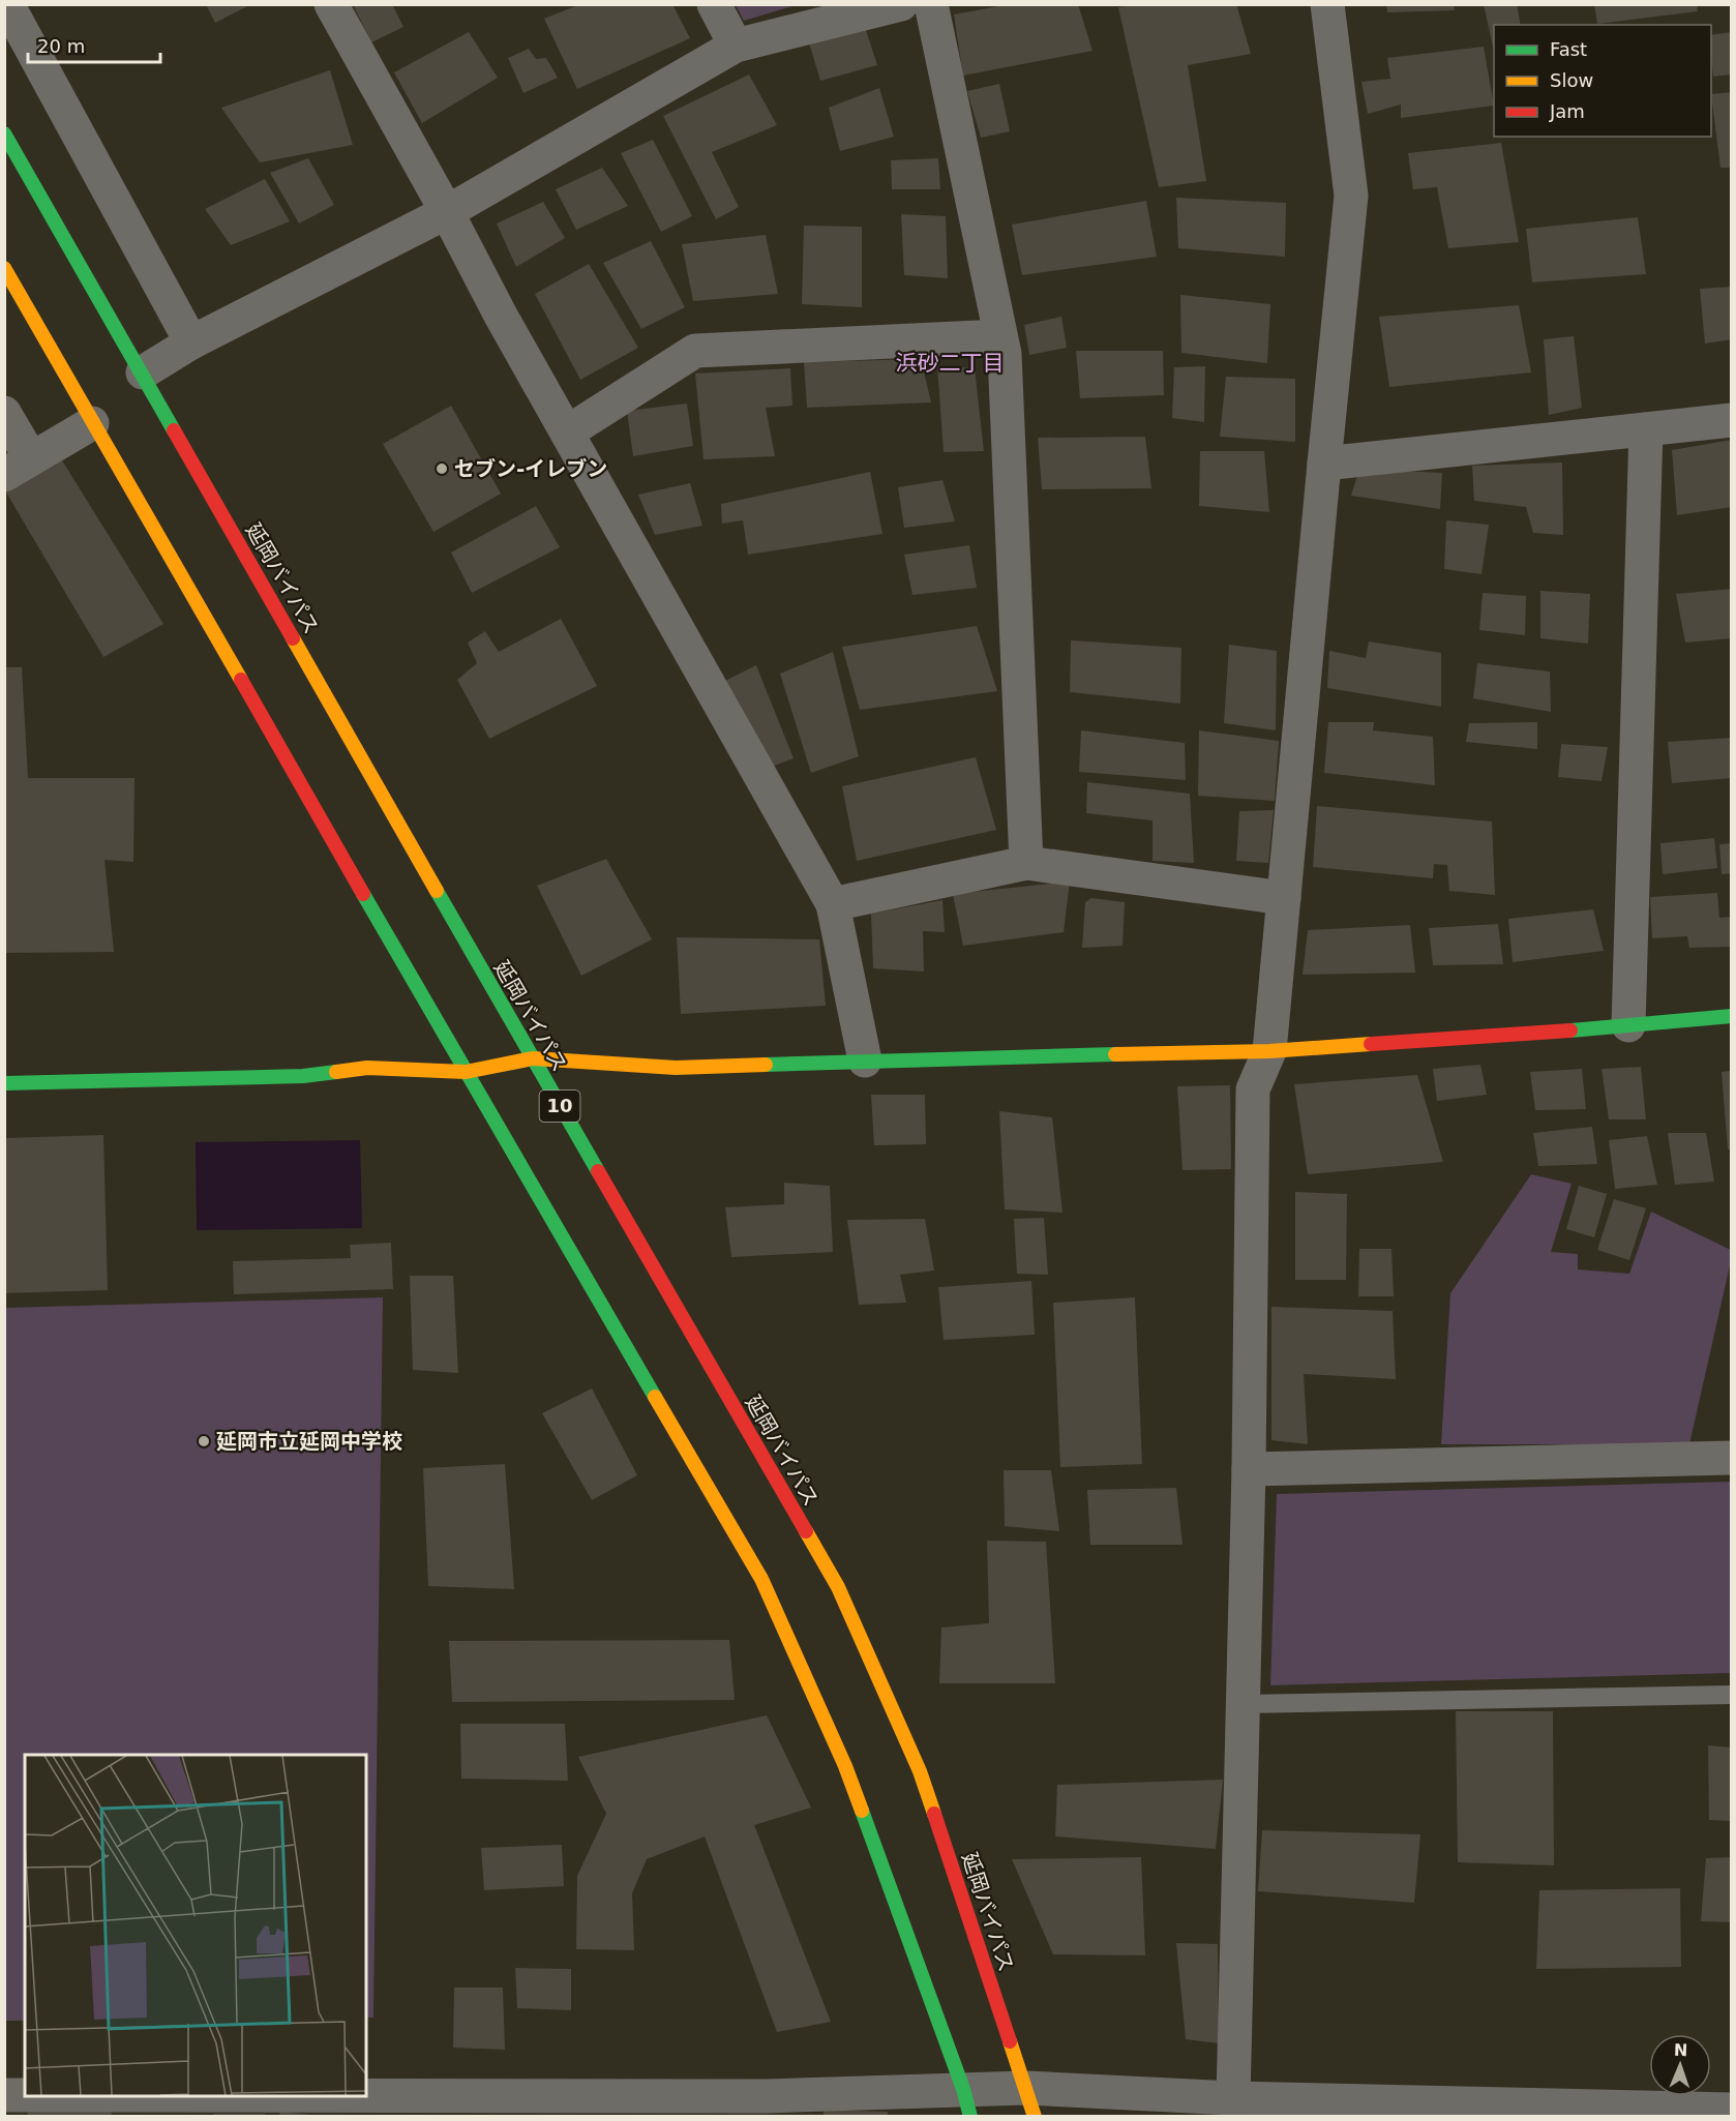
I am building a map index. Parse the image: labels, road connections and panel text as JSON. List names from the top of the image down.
{
  "streets": {
    "main road": ["延岡バイパス", "10"]
  },
  "districts": ["浜砂二丁目"],
  "places": ["セブン-イレブン", "延岡市立延岡中学校"],
  "legend": ["Fast", "Slow", "Jam"],
  "scale_bar": "20 m",
  "north": "top"
}
